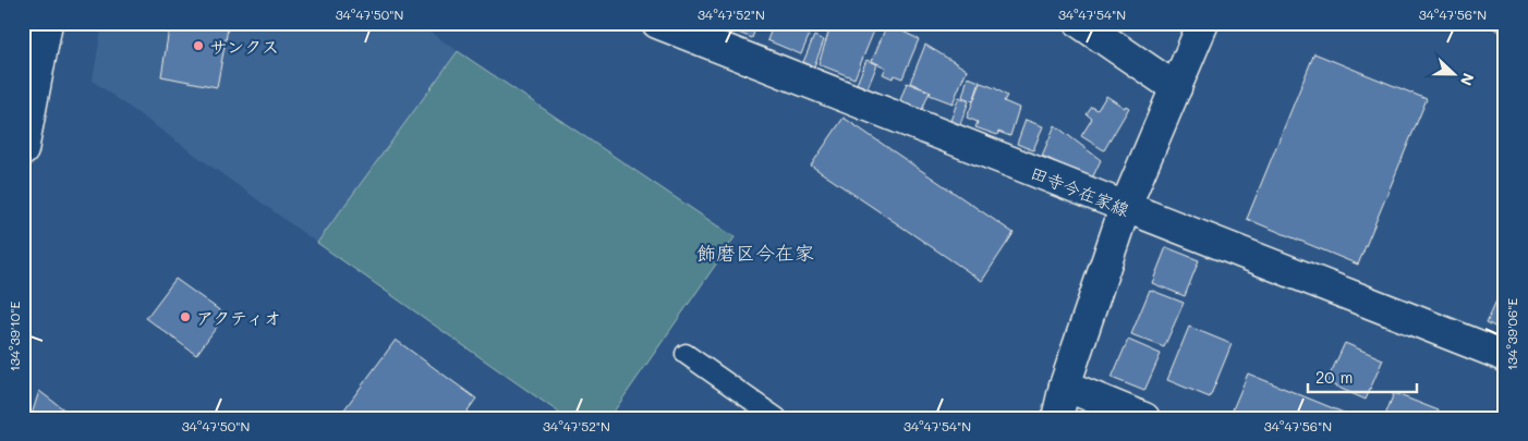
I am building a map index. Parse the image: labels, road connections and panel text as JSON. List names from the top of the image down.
{
  "streets": {
    "main road": ["田寺今在家線"]
  },
  "districts": ["飾磨区今在家"],
  "places": ["サンクス", "アクティオ"],
  "scale_bar": "20 m",
  "north": "right",
  "coordinates": [
    "34°47'50\"N",
    "34°47'52\"N",
    "34°47'54\"N",
    "34°47'56\"N",
    "134°39'06\"E",
    "134°39'10\"E"
  ]
}
